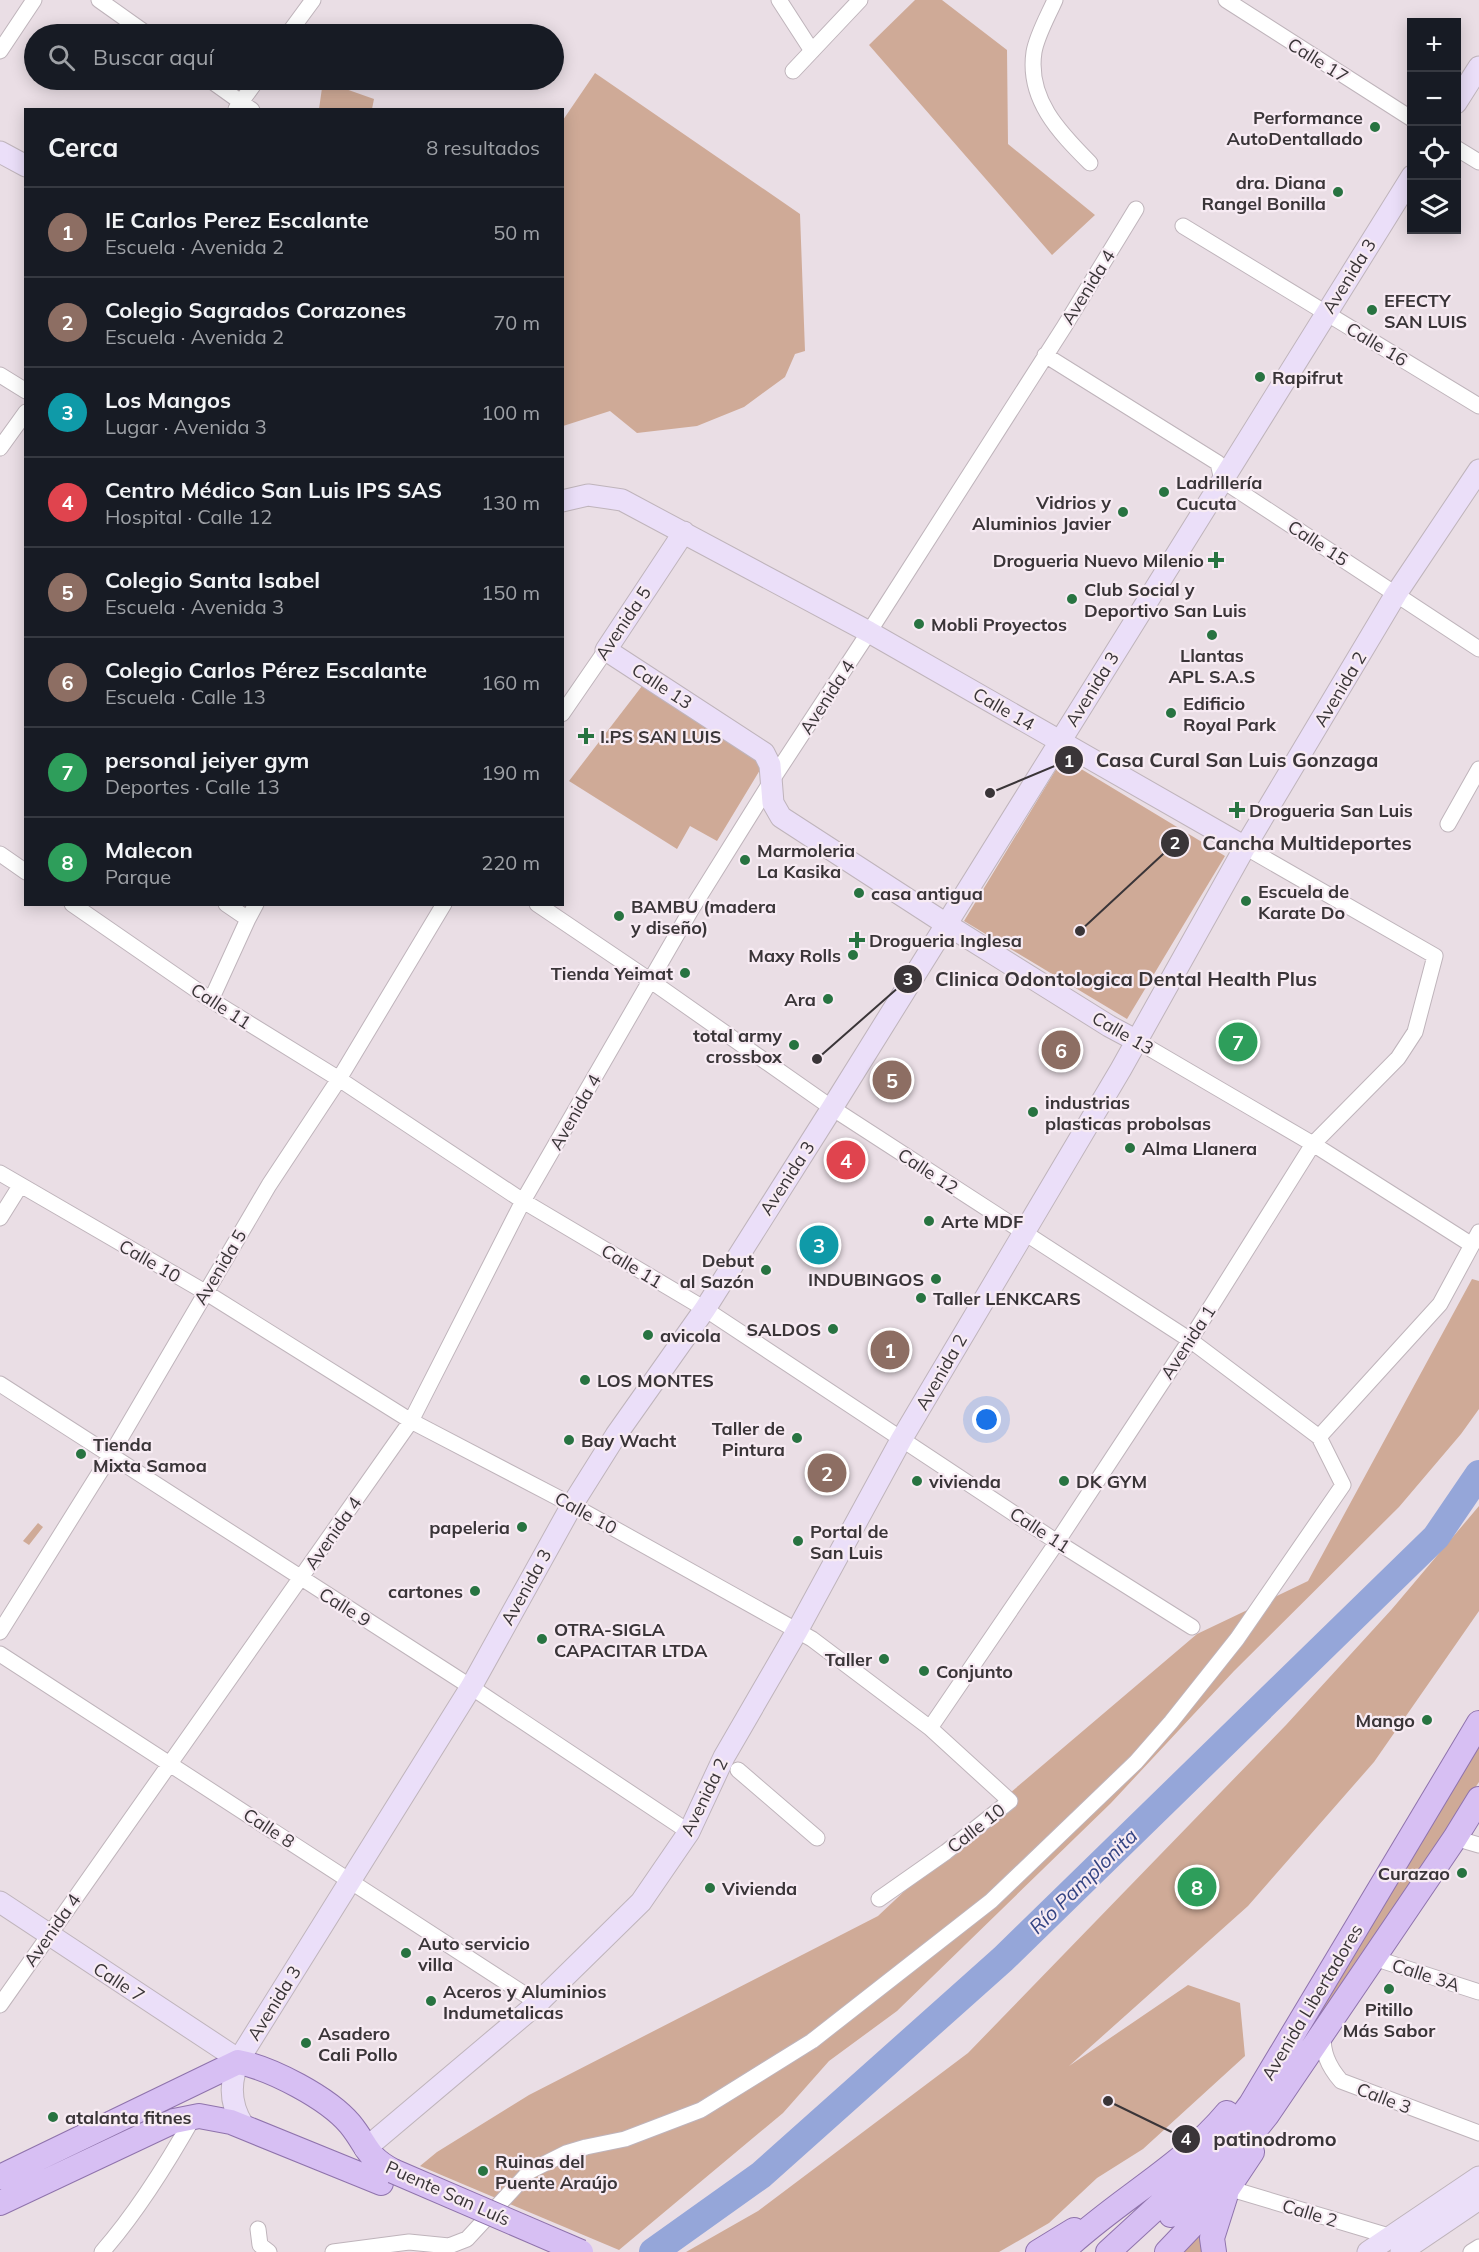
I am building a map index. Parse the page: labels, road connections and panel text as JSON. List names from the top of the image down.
{
  "streets": {
    "main road": [
      "Avenida 3",
      "Avenida 5",
      "Calle 13",
      "Avenida 2",
      "Calle 14",
      "Calle 7",
      "Avenida Libertadores",
      "Puente San Luís"
    ],
    "street": [
      "Calle 17",
      "Avenida 4",
      "Calle 16",
      "Calle 15",
      "Calle 11",
      "Calle 12",
      "Calle 10",
      "Avenida 1",
      "Calle 9",
      "Calle 8",
      "Calle 3A",
      "Calle 3",
      "Calle 2"
    ]
  },
  "crossings": [
    ["Avenida 3", "Calle 16"],
    ["Avenida 3", "Calle 15"],
    ["Avenida 3", "Calle 13"],
    ["Avenida 3", "Calle 14"],
    ["Avenida 3", "Calle 11"],
    ["Avenida 3", "Calle 12"],
    ["Avenida 3", "Calle 10"],
    ["Avenida 3", "Calle 9"],
    ["Avenida 3", "Calle 8"],
    ["Avenida 3", "Calle 7"],
    ["Avenida 3", "Puente San Luís"],
    ["Avenida 4", "Calle 15"],
    ["Avenida 4", "Calle 13"],
    ["Avenida 4", "Calle 14"],
    ["Avenida 4", "Calle 11"],
    ["Avenida 4", "Calle 12"],
    ["Avenida 4", "Calle 10"],
    ["Avenida 4", "Calle 9"],
    ["Avenida 4", "Calle 8"],
    ["Avenida 4", "Calle 7"],
    ["Calle 15", "Avenida 2"],
    ["Avenida 5", "Calle 13"],
    ["Avenida 5", "Calle 14"],
    ["Avenida 5", "Calle 11"],
    ["Avenida 5", "Calle 10"],
    ["Avenida 5", "Calle 9"],
    ["Calle 13", "Avenida 2"],
    ["Calle 13", "Avenida 1"],
    ["Avenida 2", "Calle 14"],
    ["Avenida 2", "Calle 11"],
    ["Avenida 2", "Calle 12"],
    ["Avenida 2", "Calle 10"],
    ["Avenida 2", "Calle 9"],
    ["Avenida 2", "Calle 8"],
    ["Avenida 2", "Puente San Luís"],
    ["Calle 14", "Avenida 1"],
    ["Calle 11", "Avenida 1"],
    ["Calle 12", "Avenida 1"],
    ["Calle 10", "Avenida 1"],
    ["Calle 3A", "Avenida Libertadores"],
    ["Calle 7", "Puente San Luís"],
    ["Avenida Libertadores", "Calle 3"]
  ],
  "water": ["Río Pamplonita"],
  "places": {
    "other": [
      "Performance AutoDentallado",
      "dra. Diana Rangel Bonilla",
      "EFECTY SAN LUIS",
      "Rapifrut",
      "Ladrillería Cucuta",
      "Vidrios y Aluminios Javier",
      "Club Social y Deportivo San Luis",
      "Mobli Proyectos",
      "Llantas APL S.A.S",
      "Edificio Royal Park",
      "Casa Cural San Luis Gonzaga",
      "Marmoleria La Kasika",
      "casa antigua",
      "Escuela de Karate Do",
      "BAMBU (madera y diseño)",
      "Cancha Multideportes",
      "Maxy Rolls",
      "Tienda Yeimat",
      "Ara",
      "total army crossbox",
      "Clinica Odontologica Dental Health Plus",
      "industrias plasticas probolsas",
      "Alma Llanera",
      "Arte MDF",
      "Debut al Sazón",
      "INDUBINGOS",
      "Taller LENKCARS",
      "SALDOS",
      "avicola",
      "LOS MONTES",
      "Taller de Pintura",
      "Bay Wacht",
      "Tienda Mixta Samoa",
      "vivienda",
      "DK GYM",
      "papeleria",
      "Portal de San Luis",
      "cartones",
      "OTRA-SIGLA CAPACITAR LTDA",
      "Taller",
      "Conjunto",
      "Mango",
      "Curazao",
      "Vivienda",
      "Auto servicio villa",
      "Pitillo Más Sabor",
      "Aceros y Aluminios Indumetalicas",
      "Asadero Cali Pollo",
      "patinodromo",
      "atalanta fitnes",
      "Ruinas del Puente Araújo"
    ],
    "health": [
      "Drogueria Nuevo Milenio",
      "I.PS SAN LUIS",
      "Drogueria San Luis",
      "Drogueria Inglesa"
    ]
  },
  "page": {
    "map_buttons": ["+", "−"],
    "search": "Buscar aquí",
    "heading": ["Cerca", "8 resultados"],
    "list": [
      {
        "mark": "1",
        "name": "IE Carlos Perez Escalante",
        "note": "Escuela · Avenida 2",
        "value": "50 m"
      },
      {
        "mark": "2",
        "name": "Colegio Sagrados Corazones",
        "note": "Escuela · Avenida 2",
        "value": "70 m"
      },
      {
        "mark": "3",
        "name": "Los Mangos",
        "note": "Lugar · Avenida 3",
        "value": "100 m"
      },
      {
        "mark": "4",
        "name": "Centro Médico San Luis IPS SAS",
        "note": "Hospital · Calle 12",
        "value": "130 m"
      },
      {
        "mark": "5",
        "name": "Colegio Santa Isabel",
        "note": "Escuela · Avenida 3",
        "value": "150 m"
      },
      {
        "mark": "6",
        "name": "Colegio Carlos Pérez Escalante",
        "note": "Escuela · Calle 13",
        "value": "160 m"
      },
      {
        "mark": "7",
        "name": "personal jeiyer gym",
        "note": "Deportes · Calle 13",
        "value": "190 m"
      },
      {
        "mark": "8",
        "name": "Malecon",
        "note": "Parque",
        "value": "220 m"
      }
    ],
    "pins": [
      "7",
      "6",
      "5",
      "4",
      "3",
      "1",
      "2",
      "8"
    ]
  }
}
